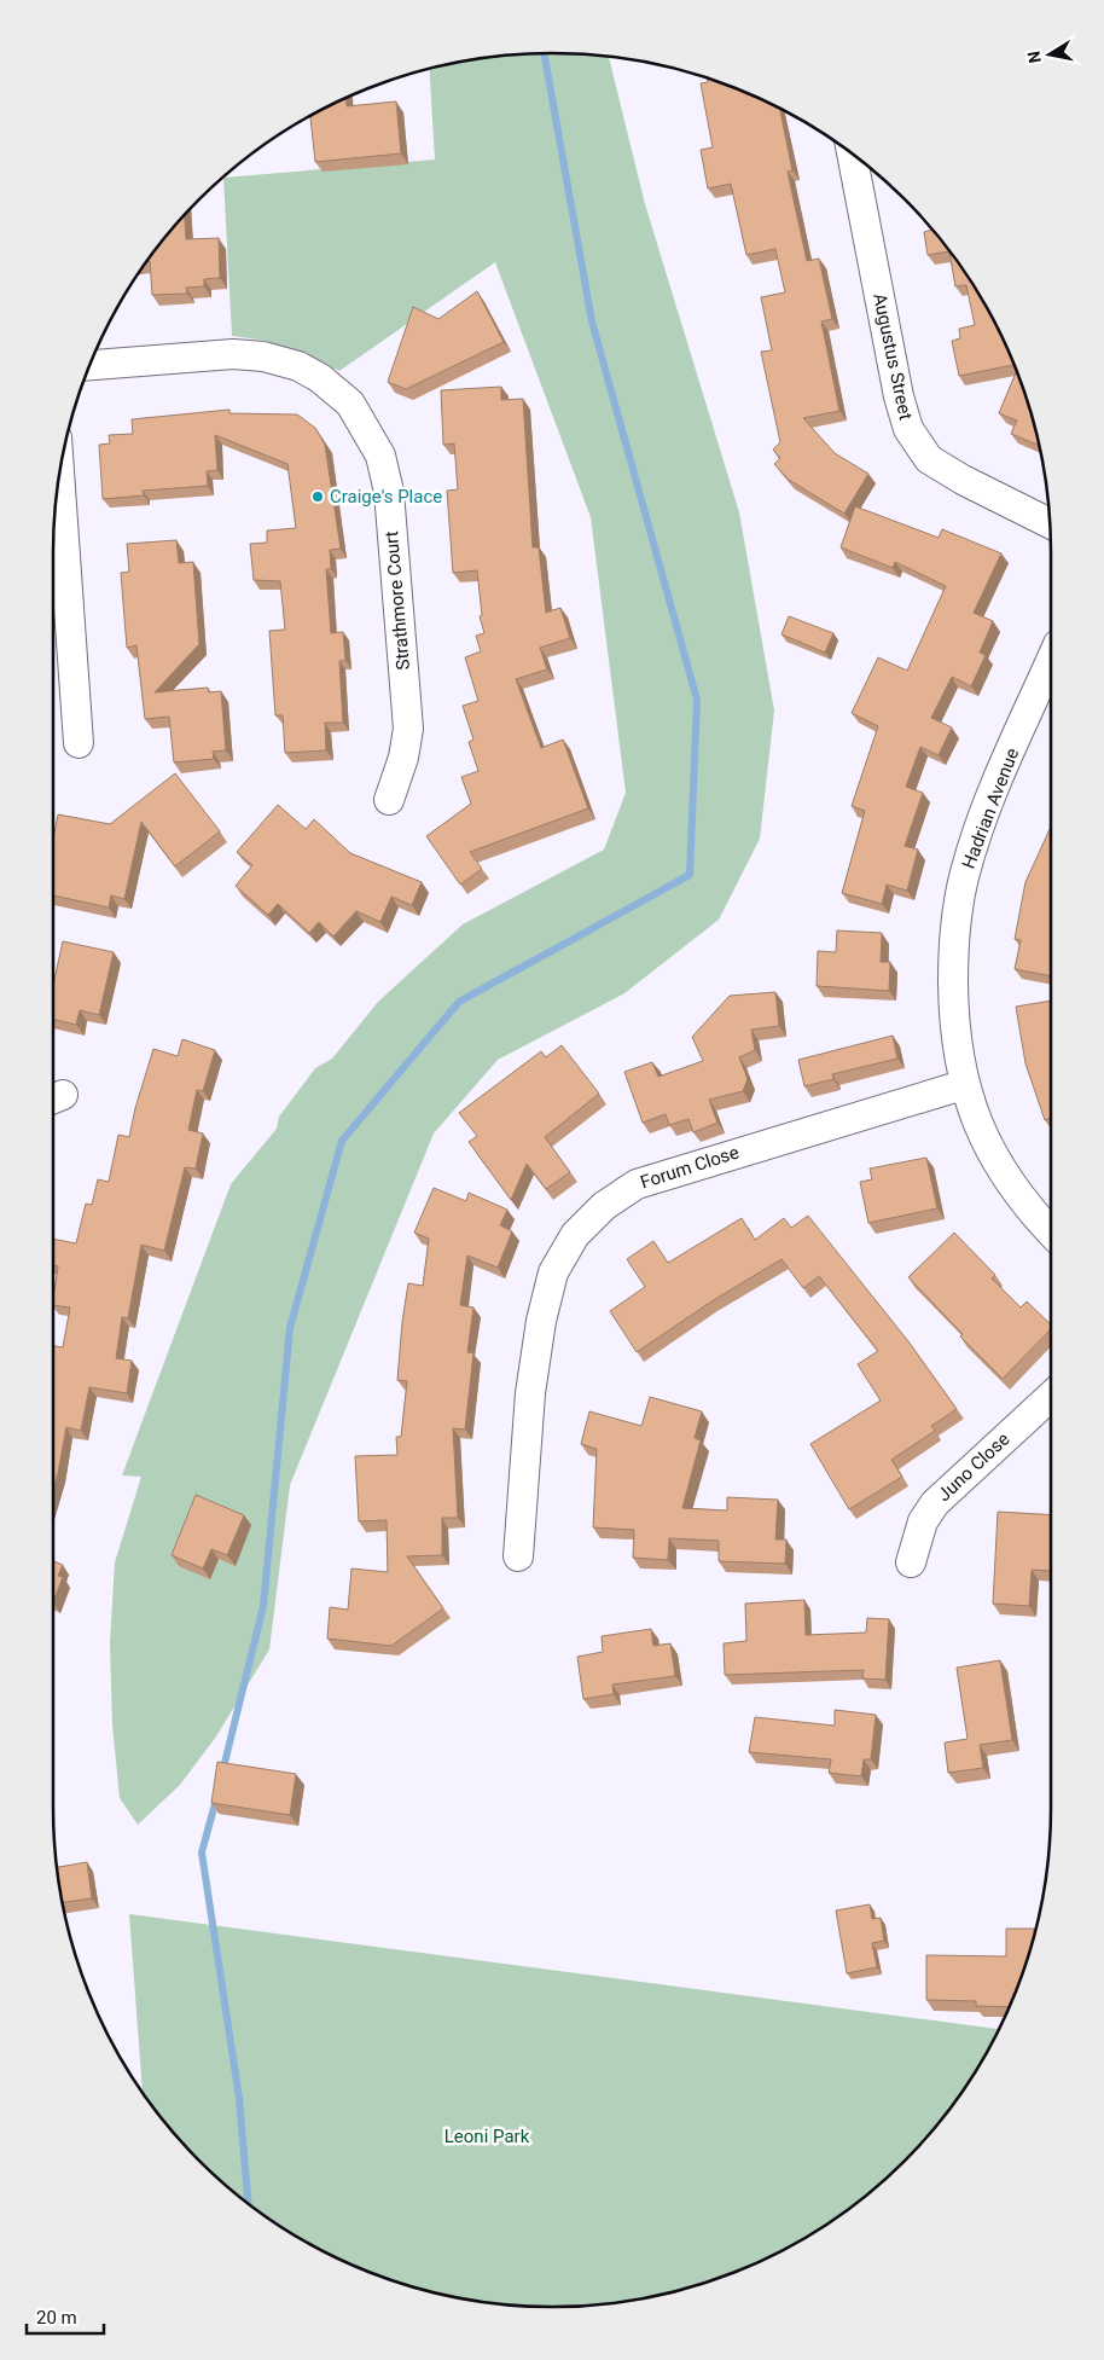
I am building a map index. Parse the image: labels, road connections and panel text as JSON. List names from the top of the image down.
{
  "streets": {
    "street": [
      "Augustus Street",
      "Strathmore Court",
      "Hadrian Avenue",
      "Forum Close",
      "Juno Close"
    ]
  },
  "crossings": [
    ["Hadrian Avenue", "Forum Close"]
  ],
  "parks": ["Leoni Park"],
  "places": ["Craige's Place"],
  "scale_bar": "20 m",
  "north": "left"
}
